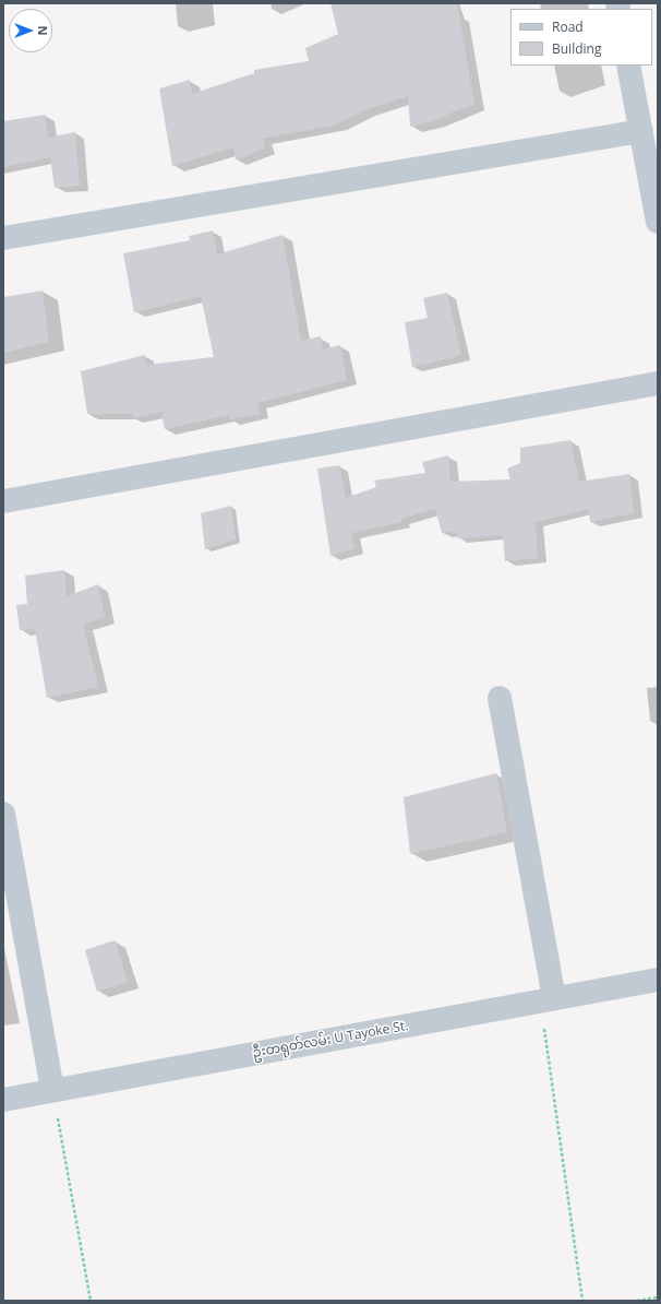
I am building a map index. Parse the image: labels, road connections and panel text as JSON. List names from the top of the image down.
{
  "streets": {
    "street": ["ဦးတရုတ်လမ်း U Tayoke St."]
  },
  "legend": ["Road", "Building"],
  "north": "right"
}
